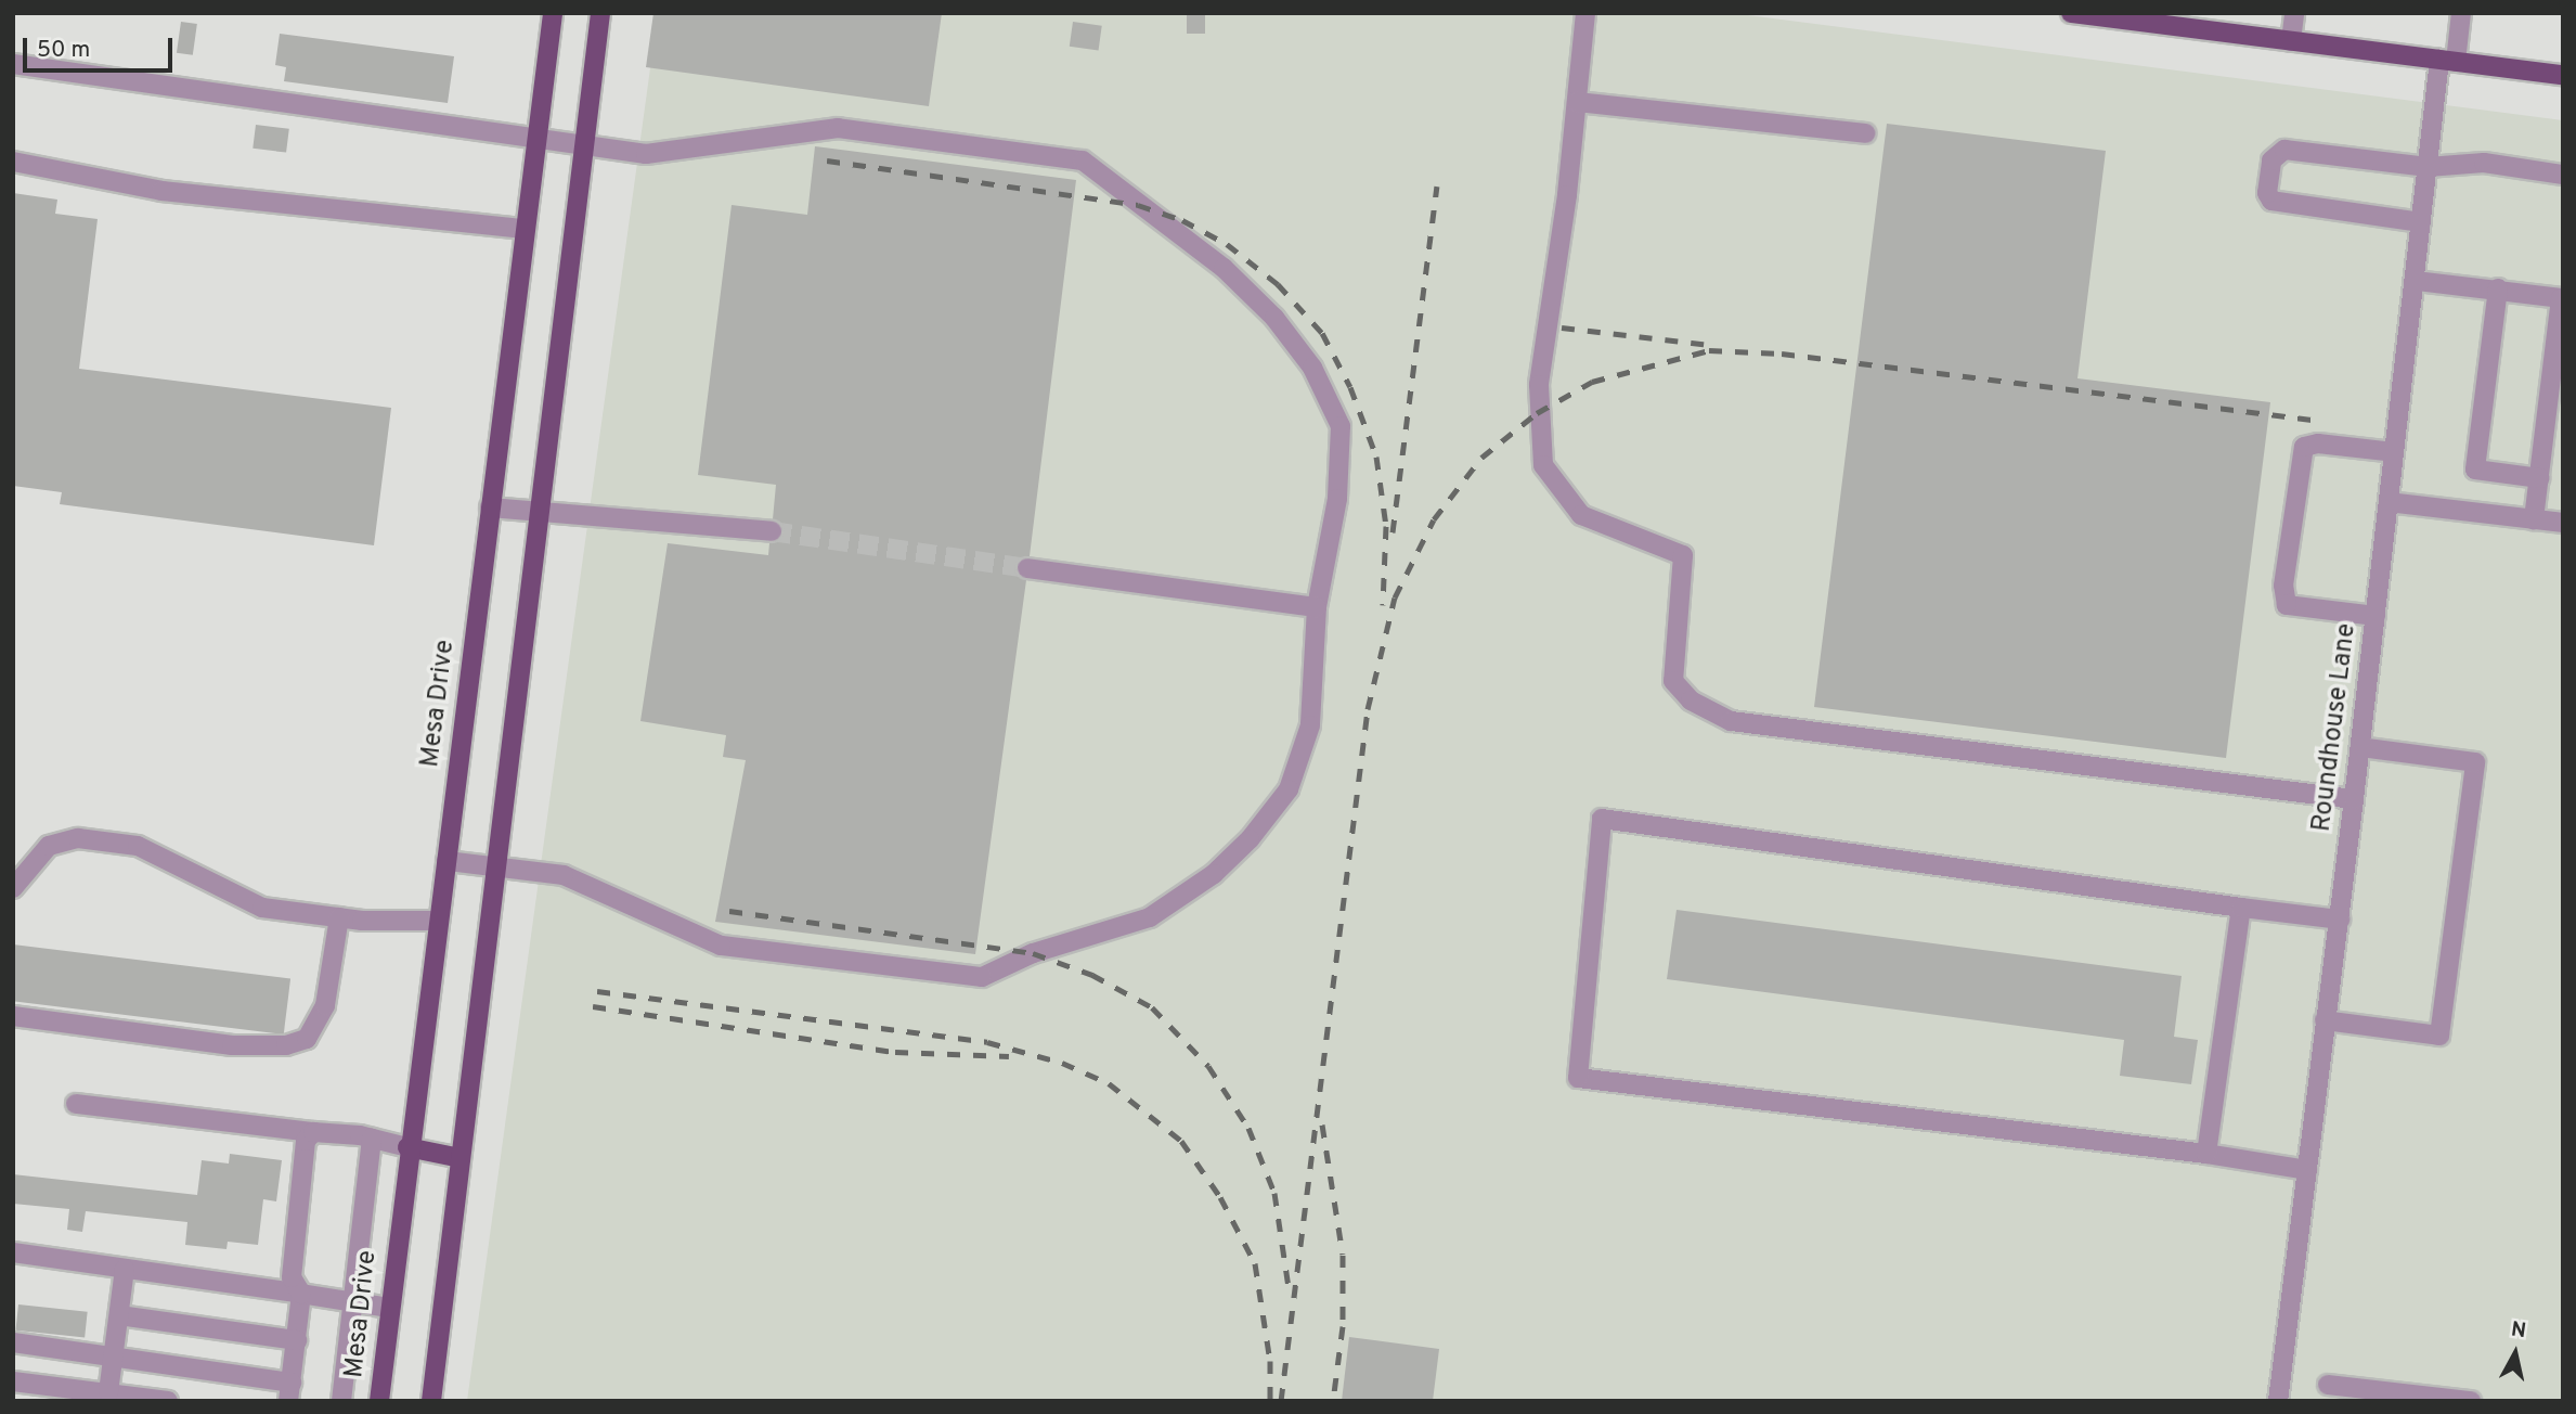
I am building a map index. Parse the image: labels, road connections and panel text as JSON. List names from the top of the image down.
{
  "streets": {
    "main road": ["Mesa Drive"],
    "street": ["Roundhouse Lane"]
  },
  "scale_bar": "50 m",
  "north": "top"
}
